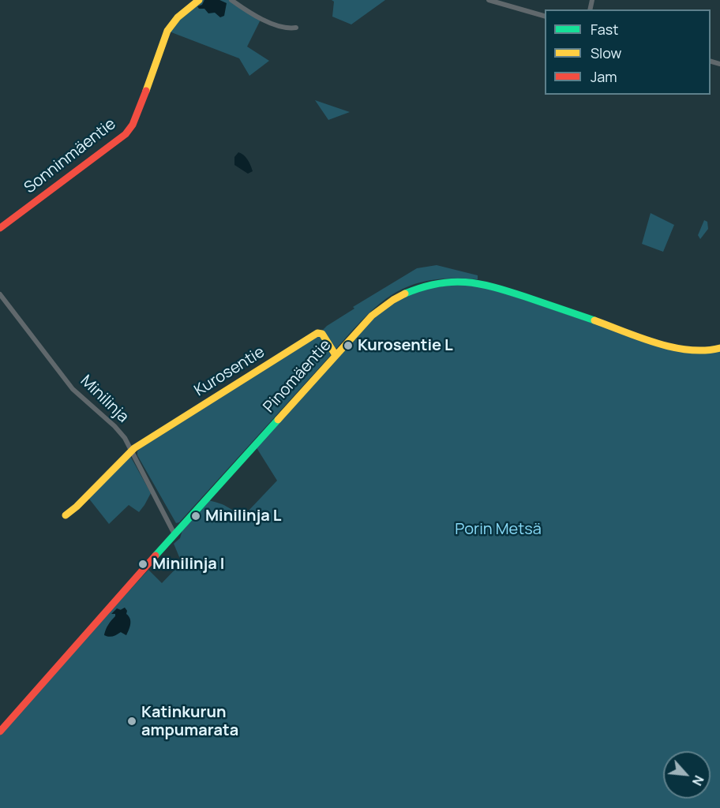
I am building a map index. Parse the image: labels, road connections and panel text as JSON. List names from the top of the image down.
{
  "streets": {
    "street": [
      "Sonninmäentie",
      "Kurosentie",
      "Pinomäentie",
      "Minilinja"
    ]
  },
  "crossings": [
    ["Kurosentie", "Pinomäentie"],
    ["Kurosentie", "Minilinja"],
    ["Pinomäentie", "Minilinja"]
  ],
  "parks": ["Porin Metsä"],
  "places": [
    "Kurosentie L",
    "Minilinja L",
    "Minilinja I",
    "Katinkurun ampumarata"
  ],
  "legend": ["Fast", "Slow", "Jam"],
  "north": "bottom right"
}
